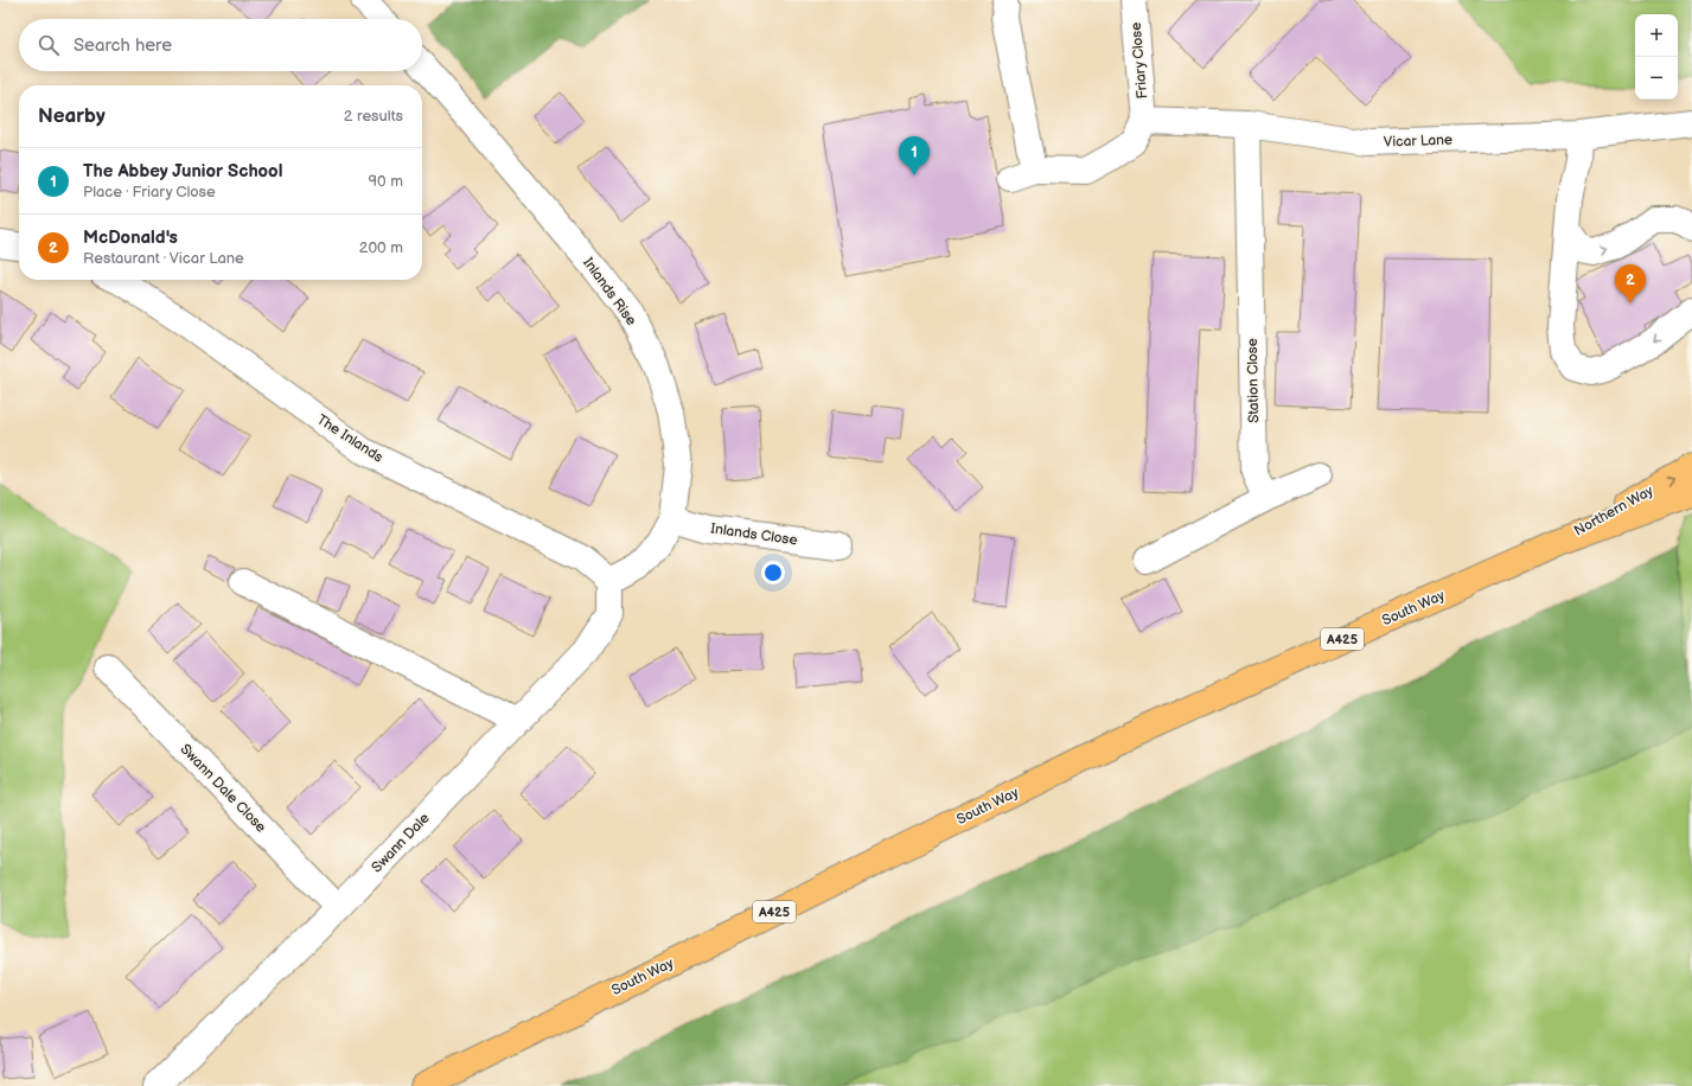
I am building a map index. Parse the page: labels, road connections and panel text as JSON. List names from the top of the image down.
{
  "streets": {
    "main road": ["Northern Way", "South Way", "A425"],
    "street": [
      "Friary Close",
      "Vicar Lane",
      "Inlands Rise",
      "Station Close",
      "The Inlands",
      "Inlands Close",
      "Swann Dale Close",
      "Swann Dale"
    ]
  },
  "crossings": [
    ["Friary Close", "Vicar Lane"],
    ["Vicar Lane", "Station Close"],
    ["Inlands Rise", "The Inlands"],
    ["Inlands Rise", "Inlands Close"],
    ["Inlands Rise", "Swann Dale"],
    ["The Inlands", "Swann Dale"],
    ["Northern Way", "South Way"],
    ["Swann Dale Close", "Swann Dale"]
  ],
  "page": {
    "map_buttons": ["+", "−"],
    "search": "Search here",
    "heading": ["Nearby", "2 results"],
    "pins": ["1", "2"],
    "list": [
      {
        "mark": "1",
        "name": "The Abbey Junior School",
        "note": "Place · Friary Close",
        "value": "90 m"
      },
      {
        "mark": "2",
        "name": "McDonald's",
        "note": "Restaurant · Vicar Lane",
        "value": "200 m"
      }
    ]
  }
}
